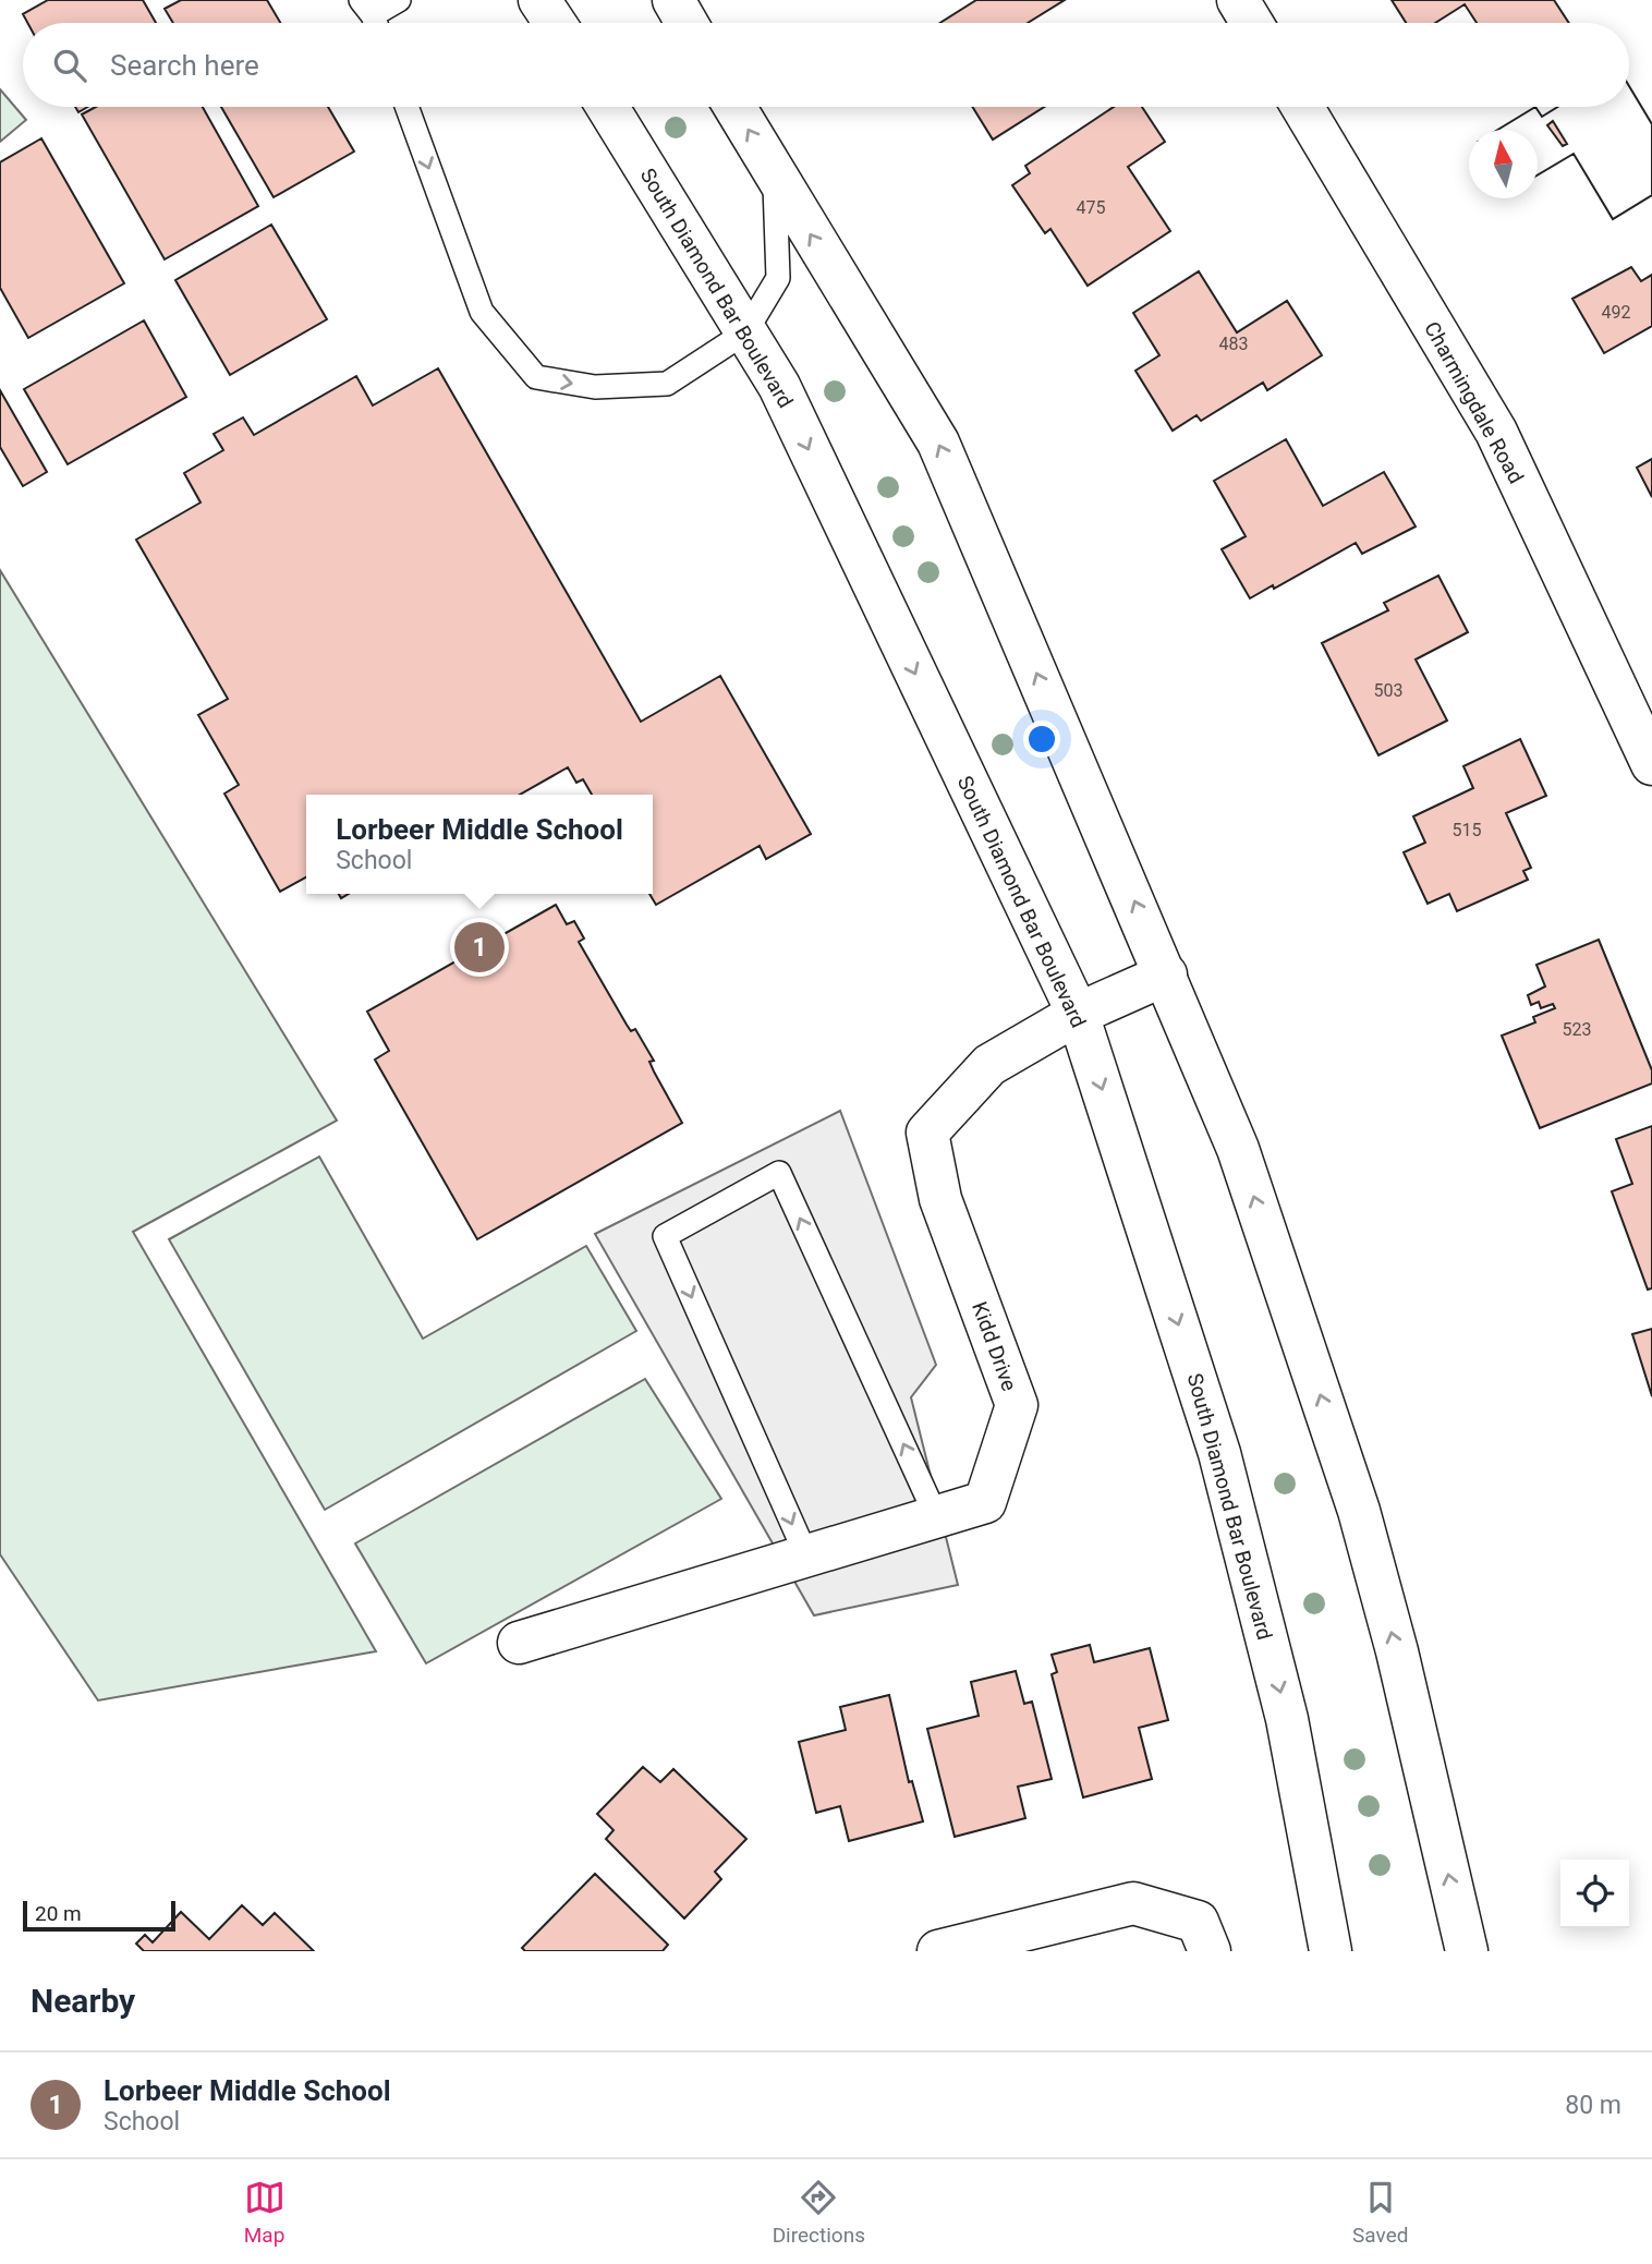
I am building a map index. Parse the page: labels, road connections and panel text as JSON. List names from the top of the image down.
{
  "streets": {
    "main road": ["South Diamond Bar Boulevard", "Charmingdale Road", "Kidd Drive"]
  },
  "crossings": [
    ["South Diamond Bar Boulevard", "Kidd Drive"]
  ],
  "house_numbers": [
    "475",
    "492",
    "483",
    "503",
    "515",
    "523"
  ],
  "scale_bar": "20 m",
  "north": "top",
  "page": {
    "search": "Search here",
    "popup": ["Lorbeer Middle School", "School"],
    "pins": "1",
    "scale": "20 m",
    "heading": "Nearby",
    "list": [
      {
        "mark": "1",
        "name": "Lorbeer Middle School",
        "note": "School",
        "value": "80 m"
      }
    ],
    "nav": ["Map", "Directions", "Saved"]
  }
}
